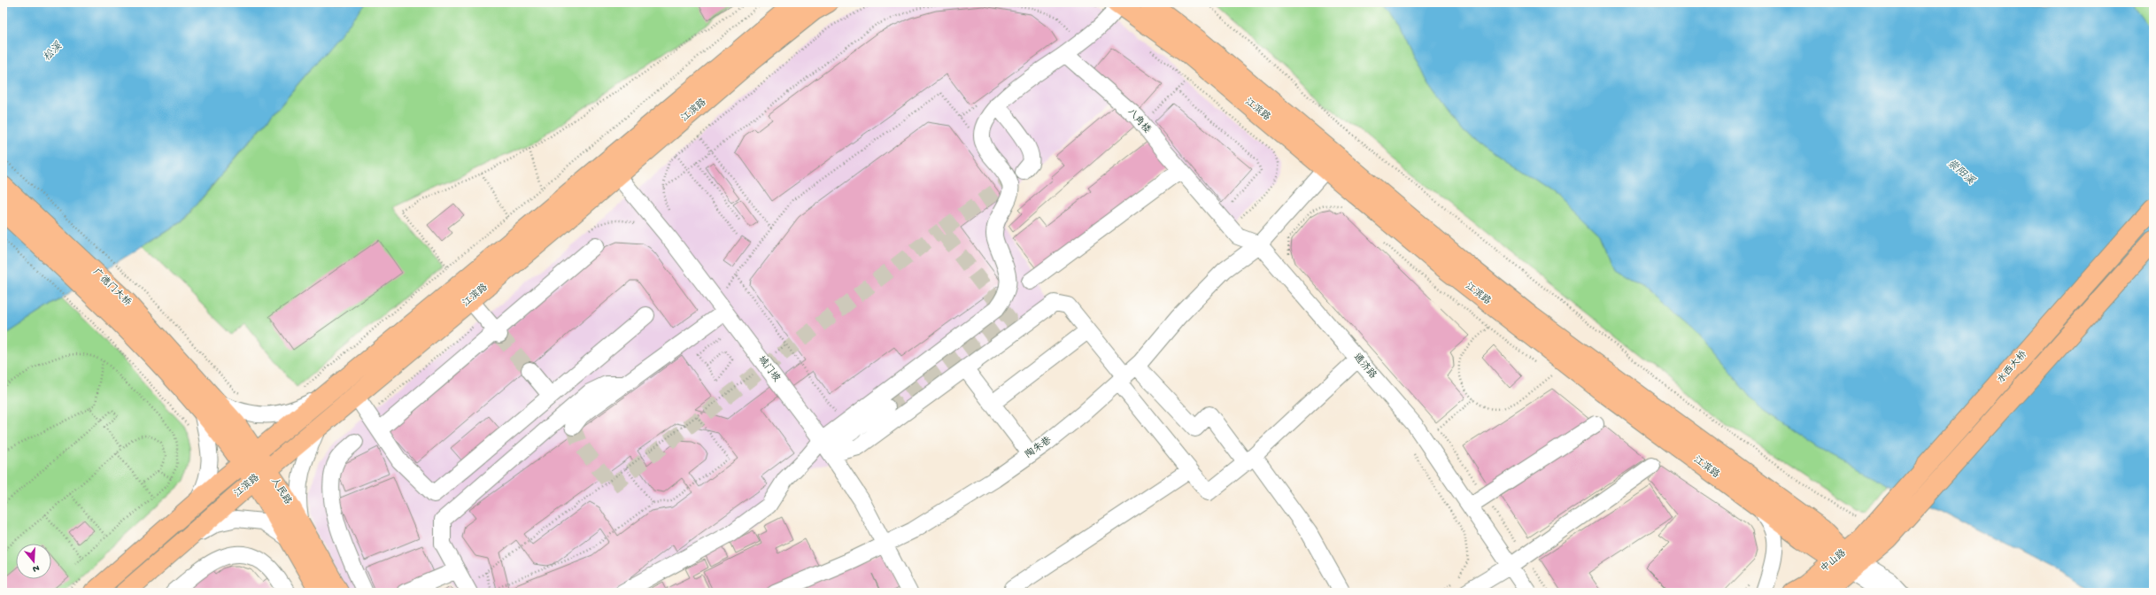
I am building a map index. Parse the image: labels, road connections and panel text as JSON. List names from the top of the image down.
{
  "streets": {
    "main road": [
      "江滨路",
      "广德门大桥",
      "水西大桥",
      "人民路",
      "中山路"
    ],
    "street": [
      "八角楼",
      "通济路",
      "城门坡",
      "陶朱巷"
    ]
  },
  "crossings": [
    ["江滨路", "城门坡"],
    ["江滨路", "人民路"],
    ["江滨路", "中山路"],
    ["八角楼", "通济路"],
    ["八角楼", "陶朱巷"],
    ["广德门大桥", "人民路"],
    ["通济路", "陶朱巷"],
    ["水西大桥", "中山路"],
    ["城门坡", "陶朱巷"]
  ],
  "water": ["松溪", "崇阳溪"],
  "north": "bottom"
}
